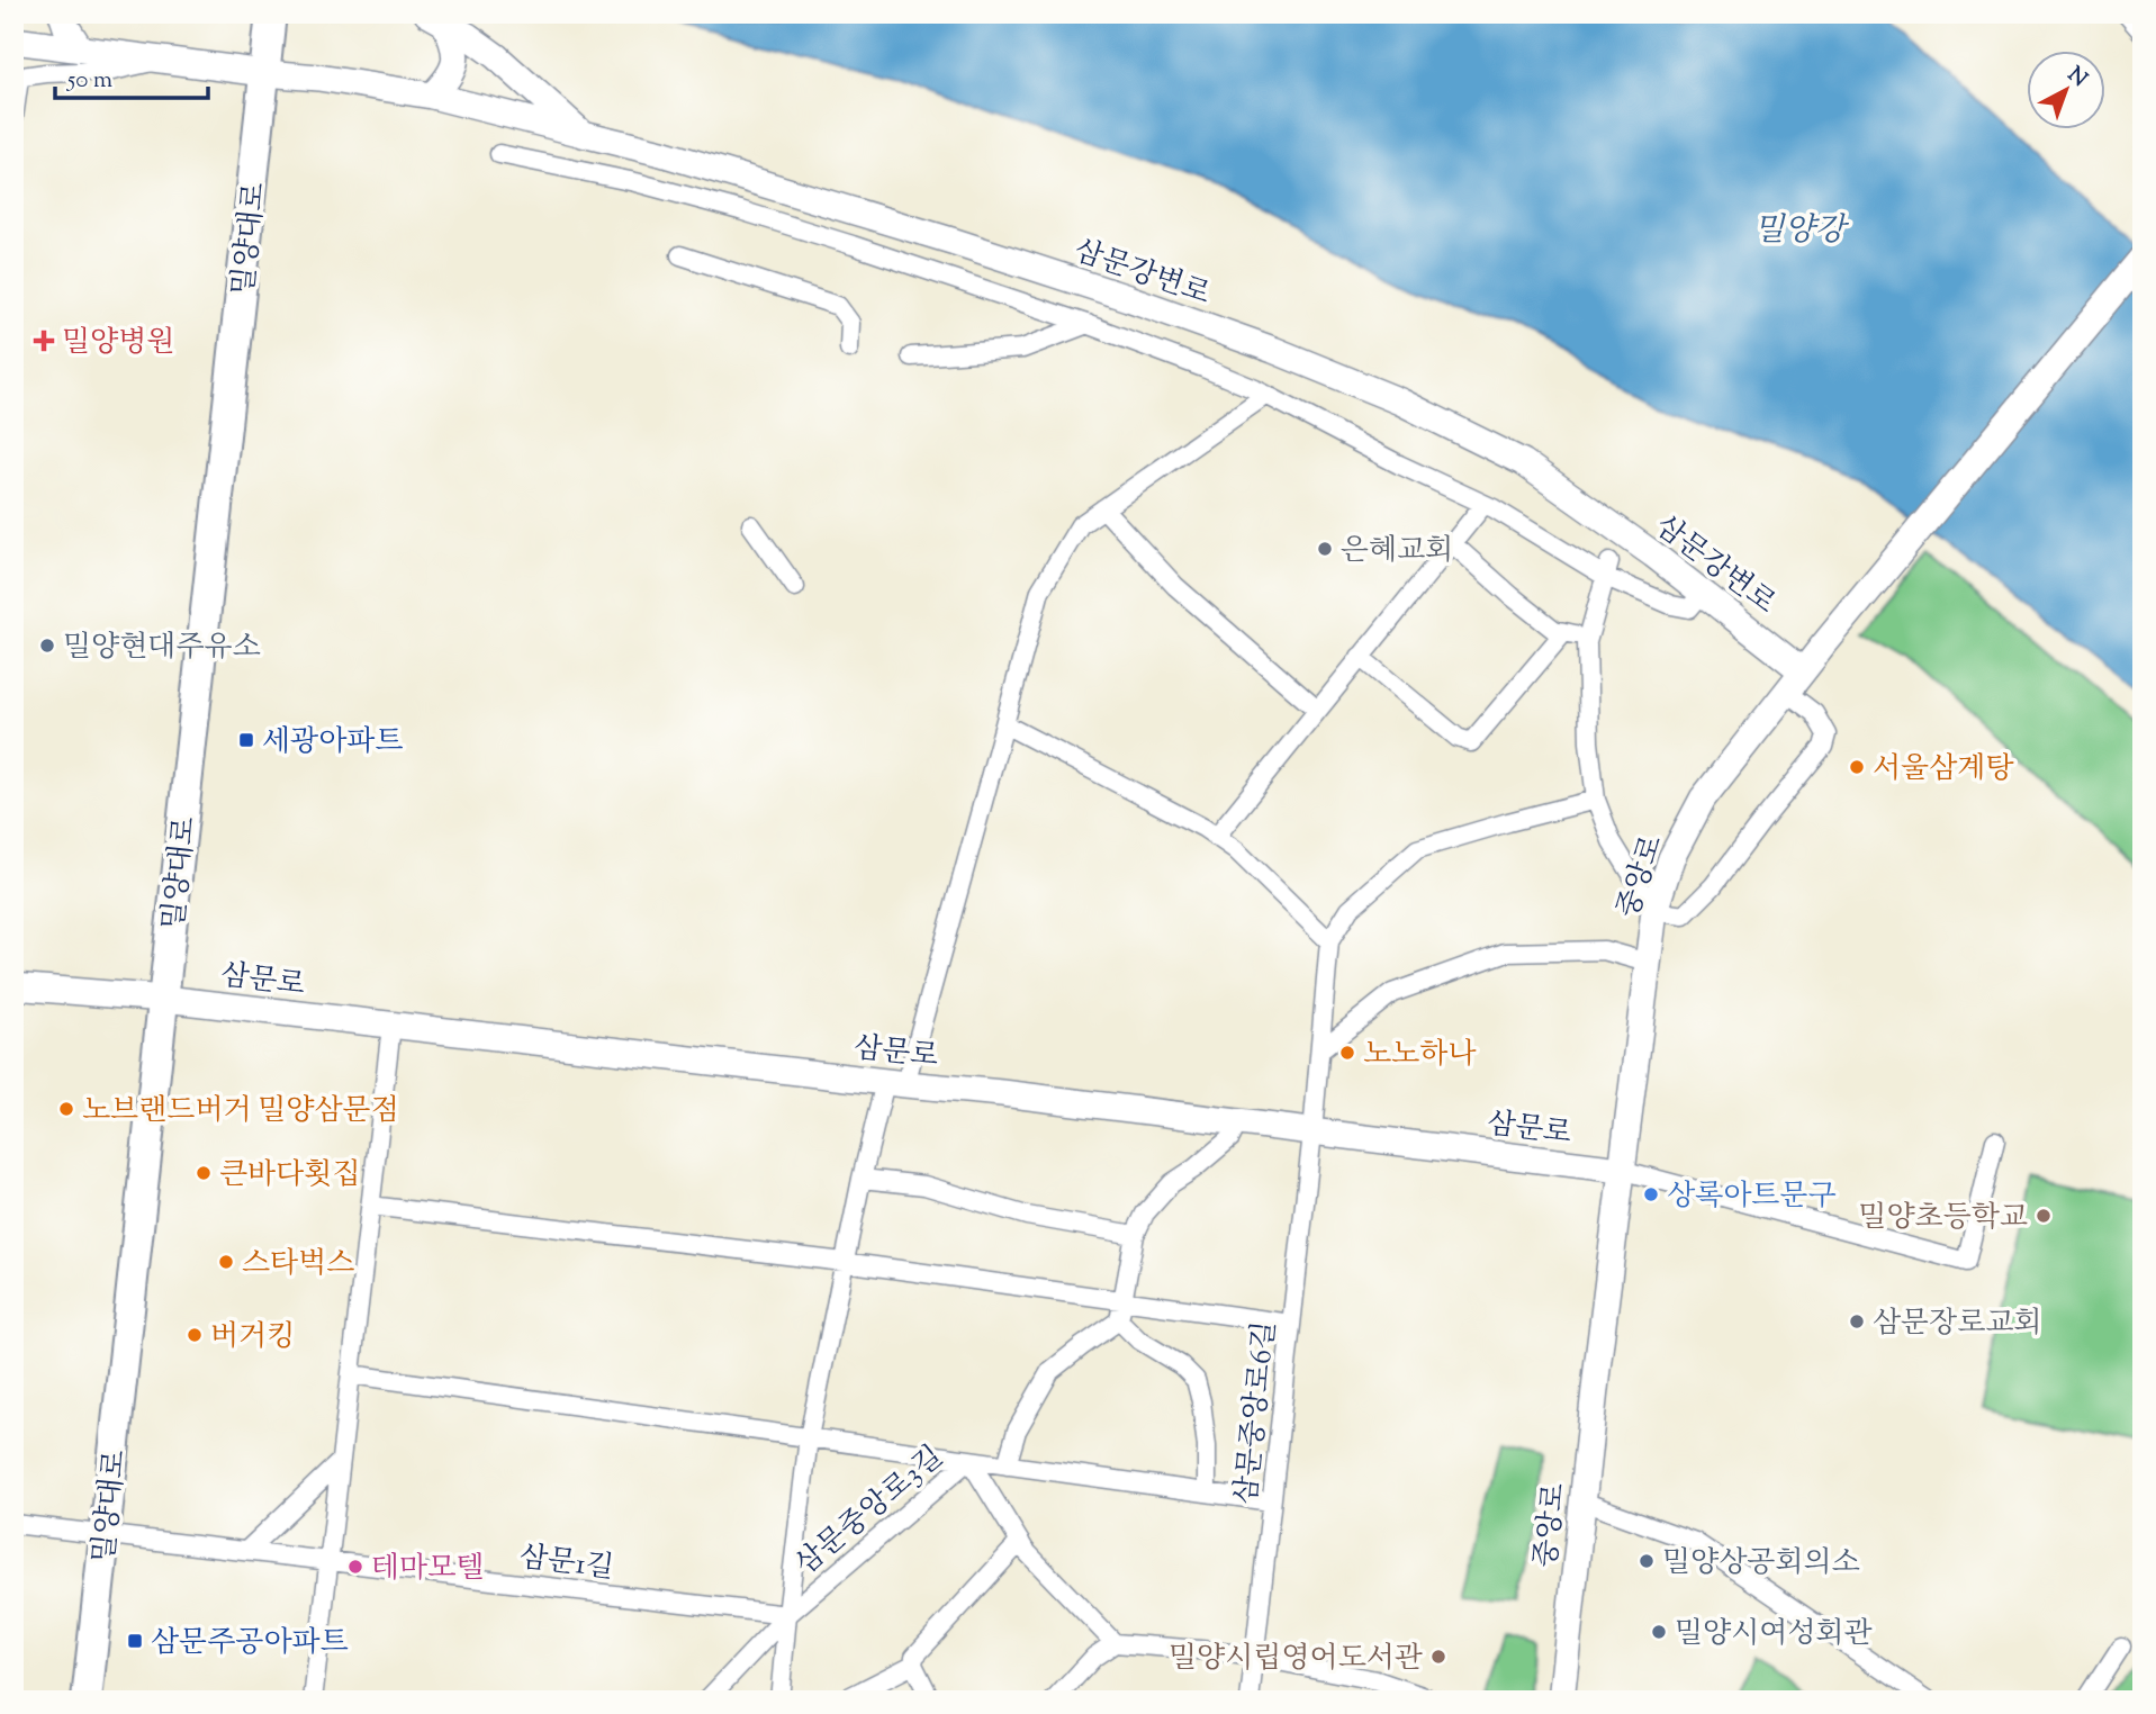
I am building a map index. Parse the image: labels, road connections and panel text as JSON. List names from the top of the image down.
{
  "streets": {
    "main road": ["밀양대로"],
    "street": [
      "삼문강변로",
      "중앙로",
      "삼문로",
      "삼문중앙로6길",
      "삼문중앙로3길",
      "삼문1길"
    ]
  },
  "crossings": [
    ["밀양대로", "삼문로"],
    ["밀양대로", "삼문1길"],
    ["삼문강변로", "중앙로"],
    ["중앙로", "삼문로"],
    ["삼문로", "삼문중앙로6길"],
    ["삼문중앙로3길", "삼문1길"]
  ],
  "water": ["밀양강"],
  "places": {
    "health": ["밀양병원"],
    "other": [
      "은혜교회",
      "밀양현대주유소",
      "서울삼계탕",
      "노노하나",
      "노브랜드버거 밀양삼문점",
      "큰바다횟집",
      "상록아트문구",
      "밀양초등학교",
      "스타벅스",
      "삼문장로교회",
      "버거킹",
      "밀양상공회의소",
      "테마모텔",
      "밀양시여성회관",
      "밀양시립영어도서관"
    ],
    "transit": ["세광아파트", "삼문주공아파트"]
  },
  "scale_bar": "50 m",
  "north": "top right"
}
